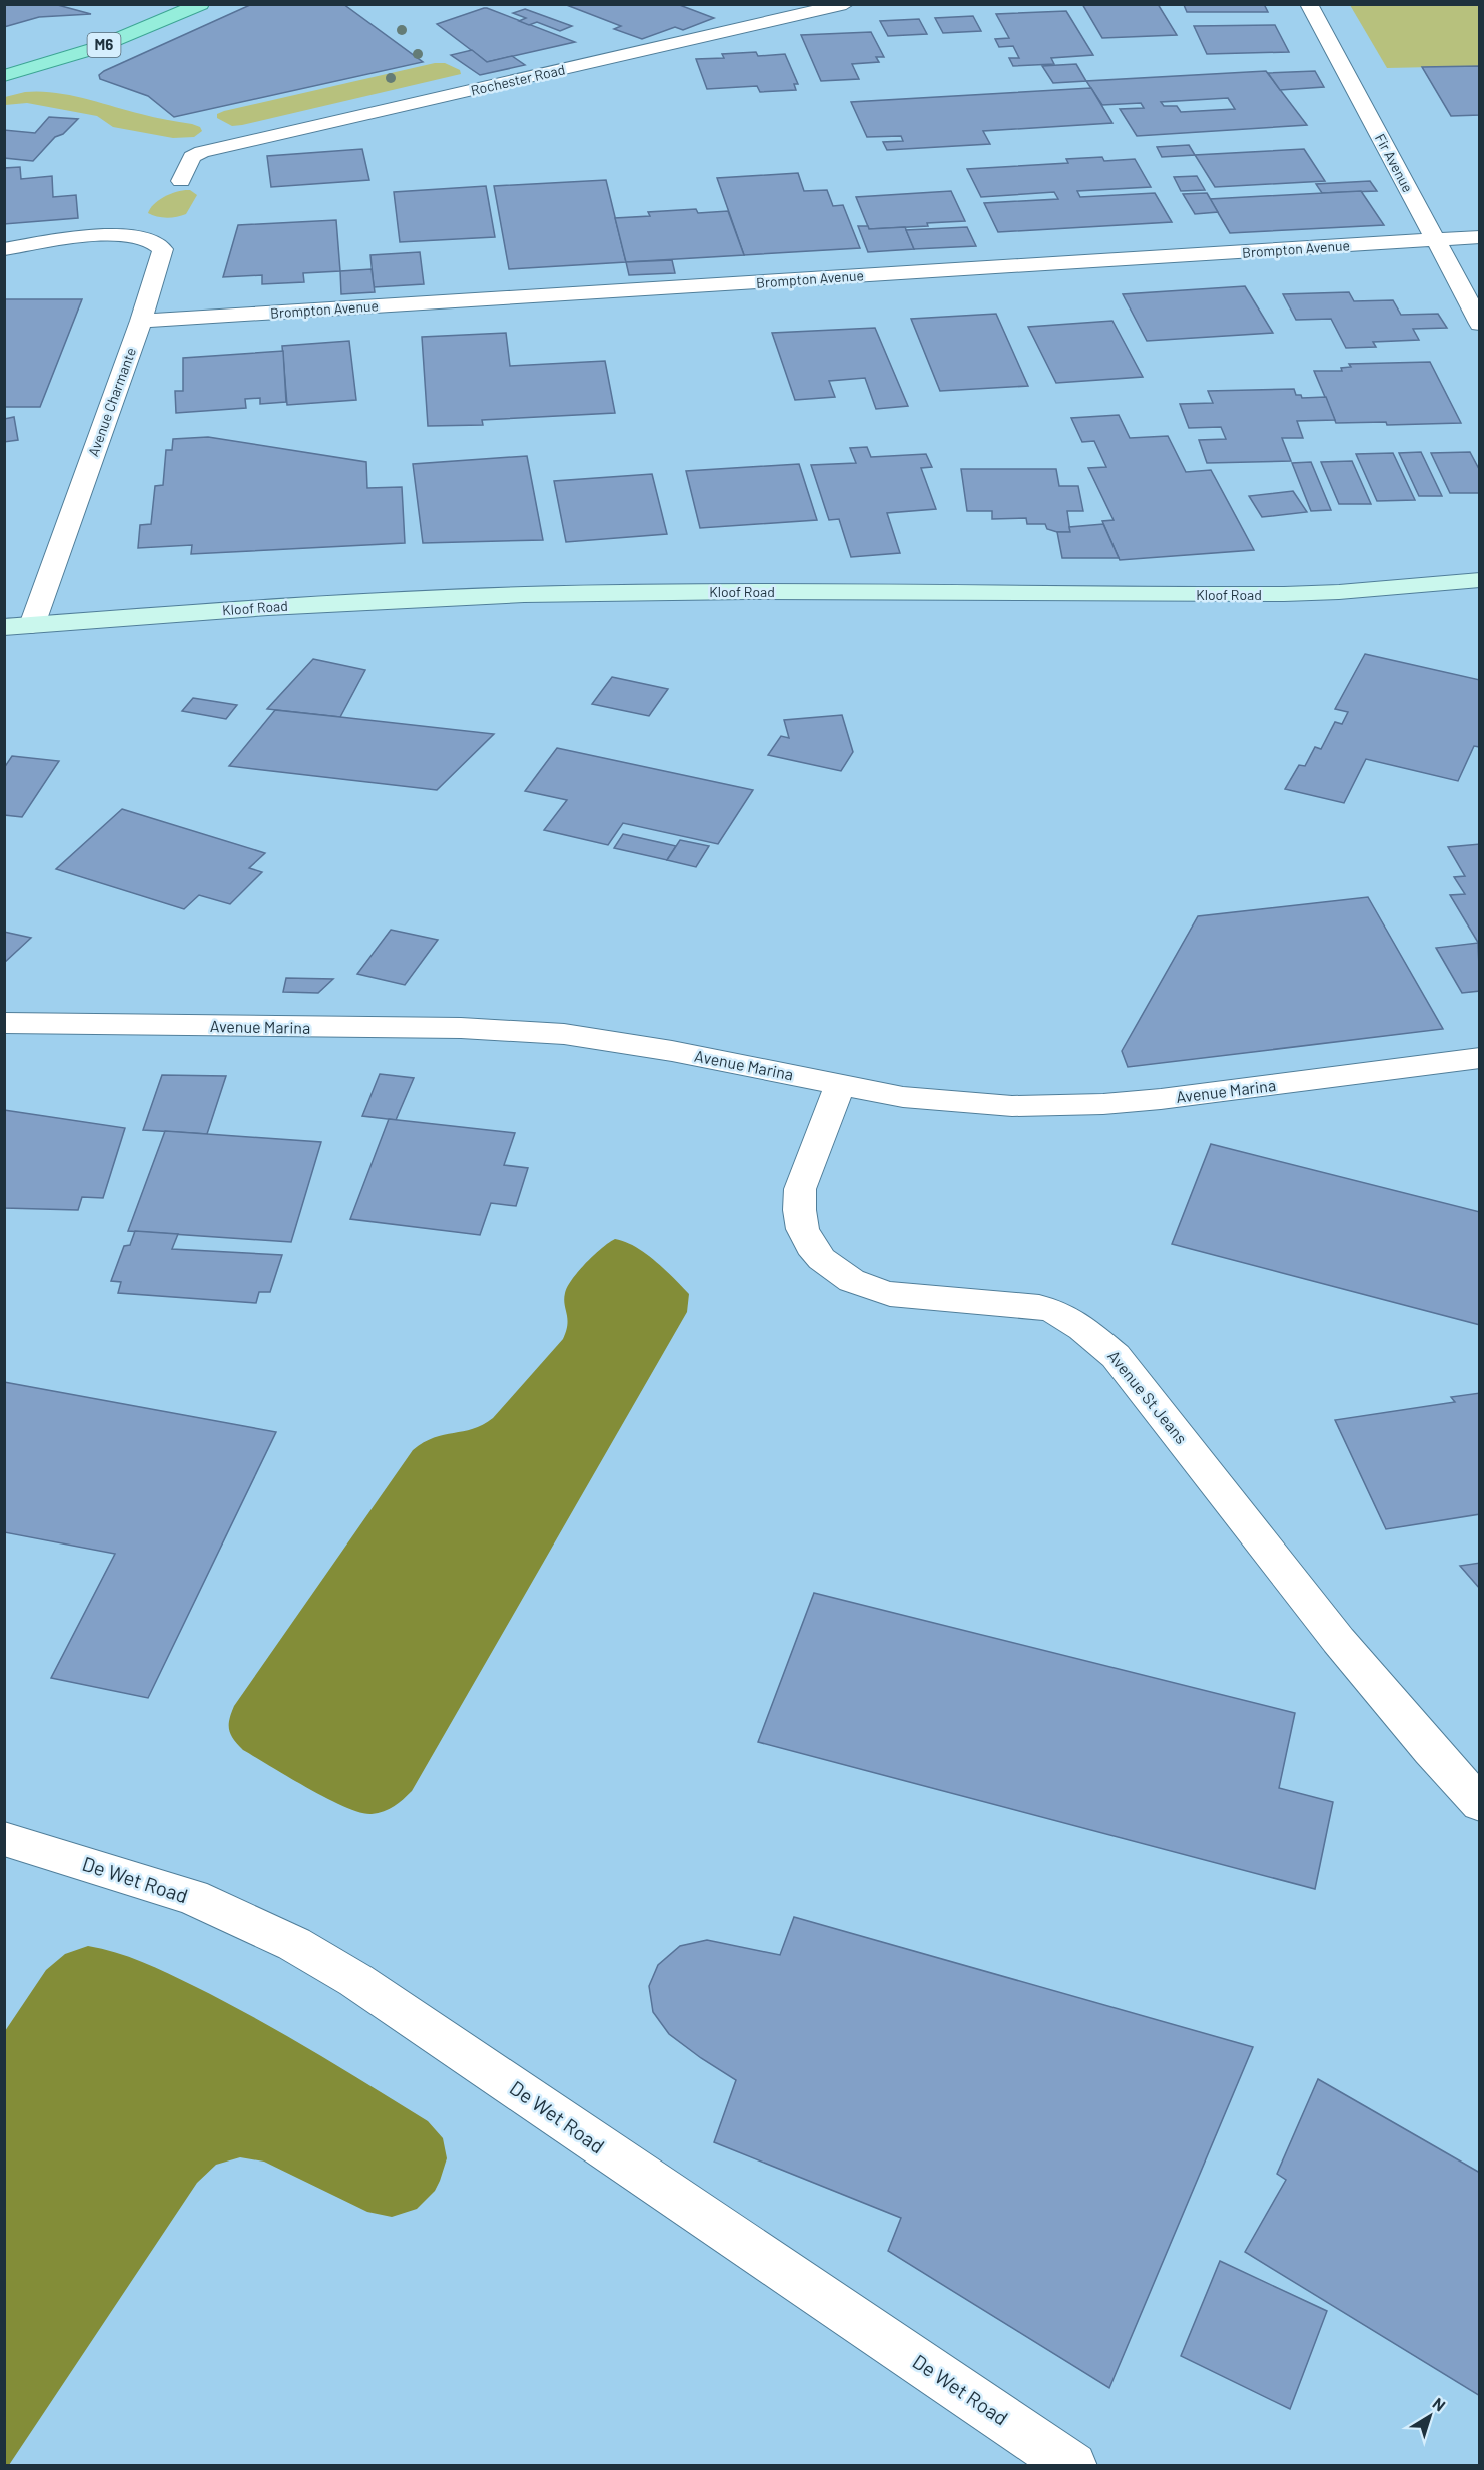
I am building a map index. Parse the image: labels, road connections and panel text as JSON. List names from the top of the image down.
{
  "streets": {
    "main road": ["M6", "Kloof Road"],
    "street": [
      "Rochester Road",
      "Fir Avenue",
      "Brompton Avenue",
      "Avenue Charmante",
      "Avenue Marina",
      "Avenue St Jeans",
      "De Wet Road"
    ]
  },
  "crossings": [
    ["Fir Avenue", "Brompton Avenue"],
    ["Brompton Avenue", "Avenue Charmante"],
    ["Avenue Charmante", "Kloof Road"],
    ["Avenue Marina", "Avenue St Jeans"]
  ],
  "north": "top right"
}
